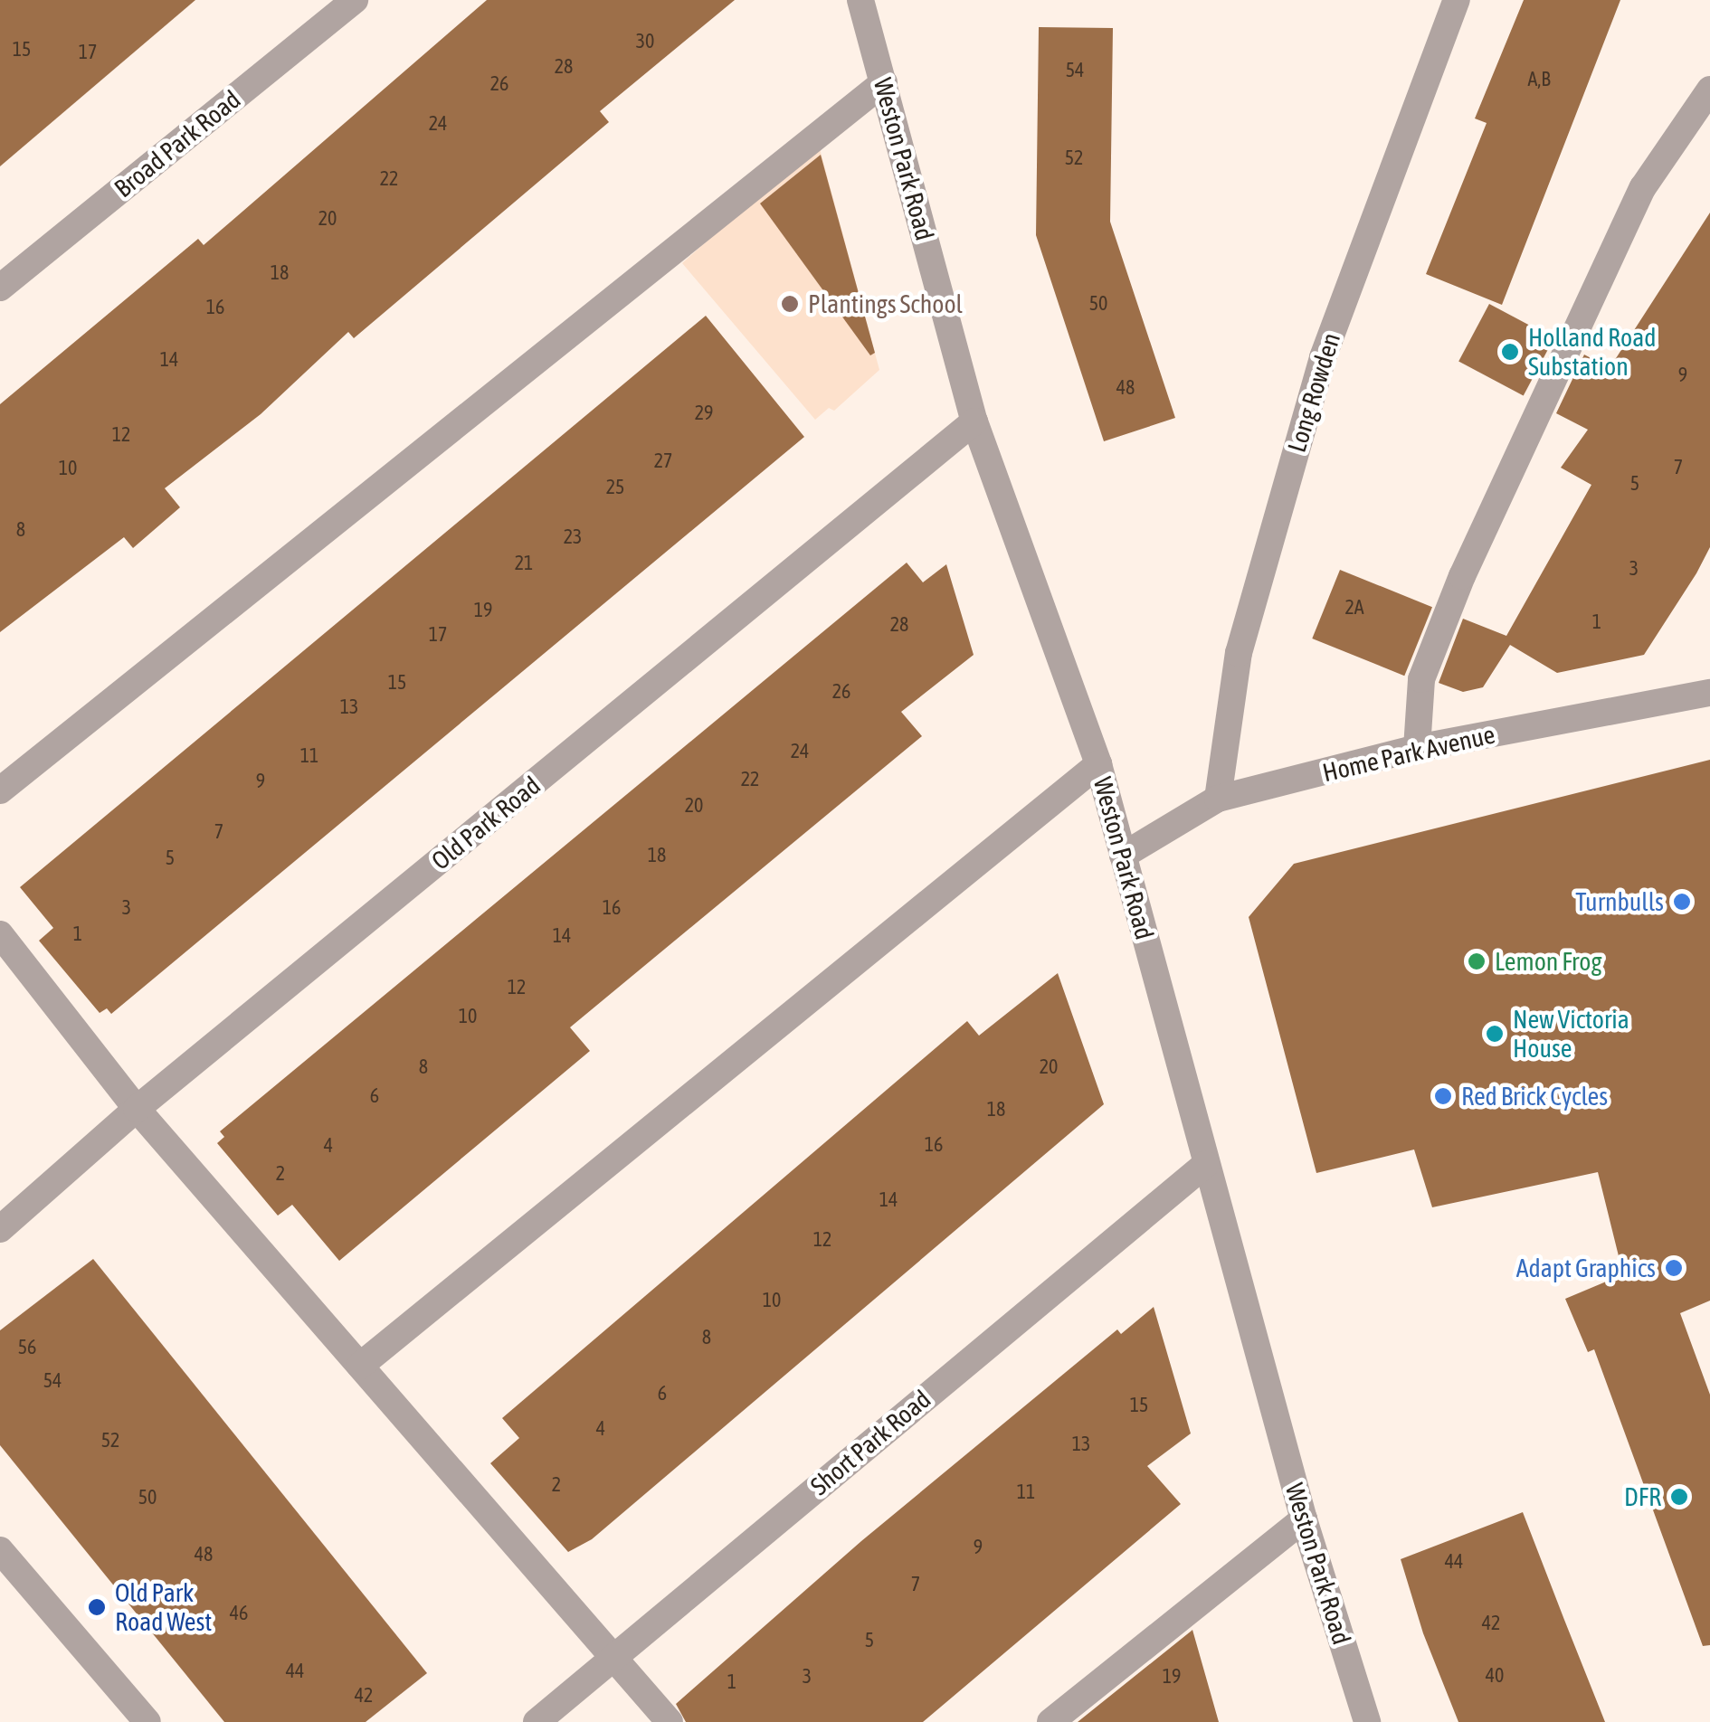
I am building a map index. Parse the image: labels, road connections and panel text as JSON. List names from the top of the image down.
{
  "streets": {
    "street": [
      "Broad Park Road",
      "Weston Park Road",
      "Long Rowden",
      "Home Park Avenue",
      "Old Park Road",
      "Short Park Road"
    ]
  },
  "crossings": [
    ["Weston Park Road", "Home Park Avenue"],
    ["Weston Park Road", "Old Park Road"],
    ["Weston Park Road", "Short Park Road"],
    ["Long Rowden", "Home Park Avenue"]
  ],
  "places": [
    "Plantings School",
    "Holland Road Substation",
    "Turnbulls",
    "Lemon Frog",
    "New Victoria House",
    "Red Brick Cycles",
    "Adapt Graphics",
    "DFR",
    "Old Park Road West"
  ],
  "house_numbers": [
    "30",
    "15",
    "17",
    "28",
    "54",
    "A,B",
    "26",
    "24",
    "52",
    "22",
    "20",
    "18",
    "50",
    "16",
    "14",
    "9",
    "48",
    "29",
    "12",
    "27",
    "7",
    "10",
    "5",
    "25",
    "8",
    "23",
    "21",
    "3",
    "2A",
    "19",
    "1",
    "28",
    "17",
    "15",
    "26",
    "13",
    "24",
    "11",
    "22",
    "9",
    "20",
    "7",
    "18",
    "5",
    "3",
    "16",
    "1",
    "14",
    "12",
    "10",
    "8",
    "20",
    "6",
    "18",
    "16",
    "4",
    "2",
    "14",
    "12",
    "10",
    "8",
    "56",
    "54",
    "6",
    "15",
    "4",
    "52",
    "13",
    "2",
    "11",
    "50",
    "9",
    "48",
    "44",
    "7",
    "46",
    "42",
    "5",
    "44",
    "40",
    "3",
    "19",
    "1",
    "42"
  ]
}
